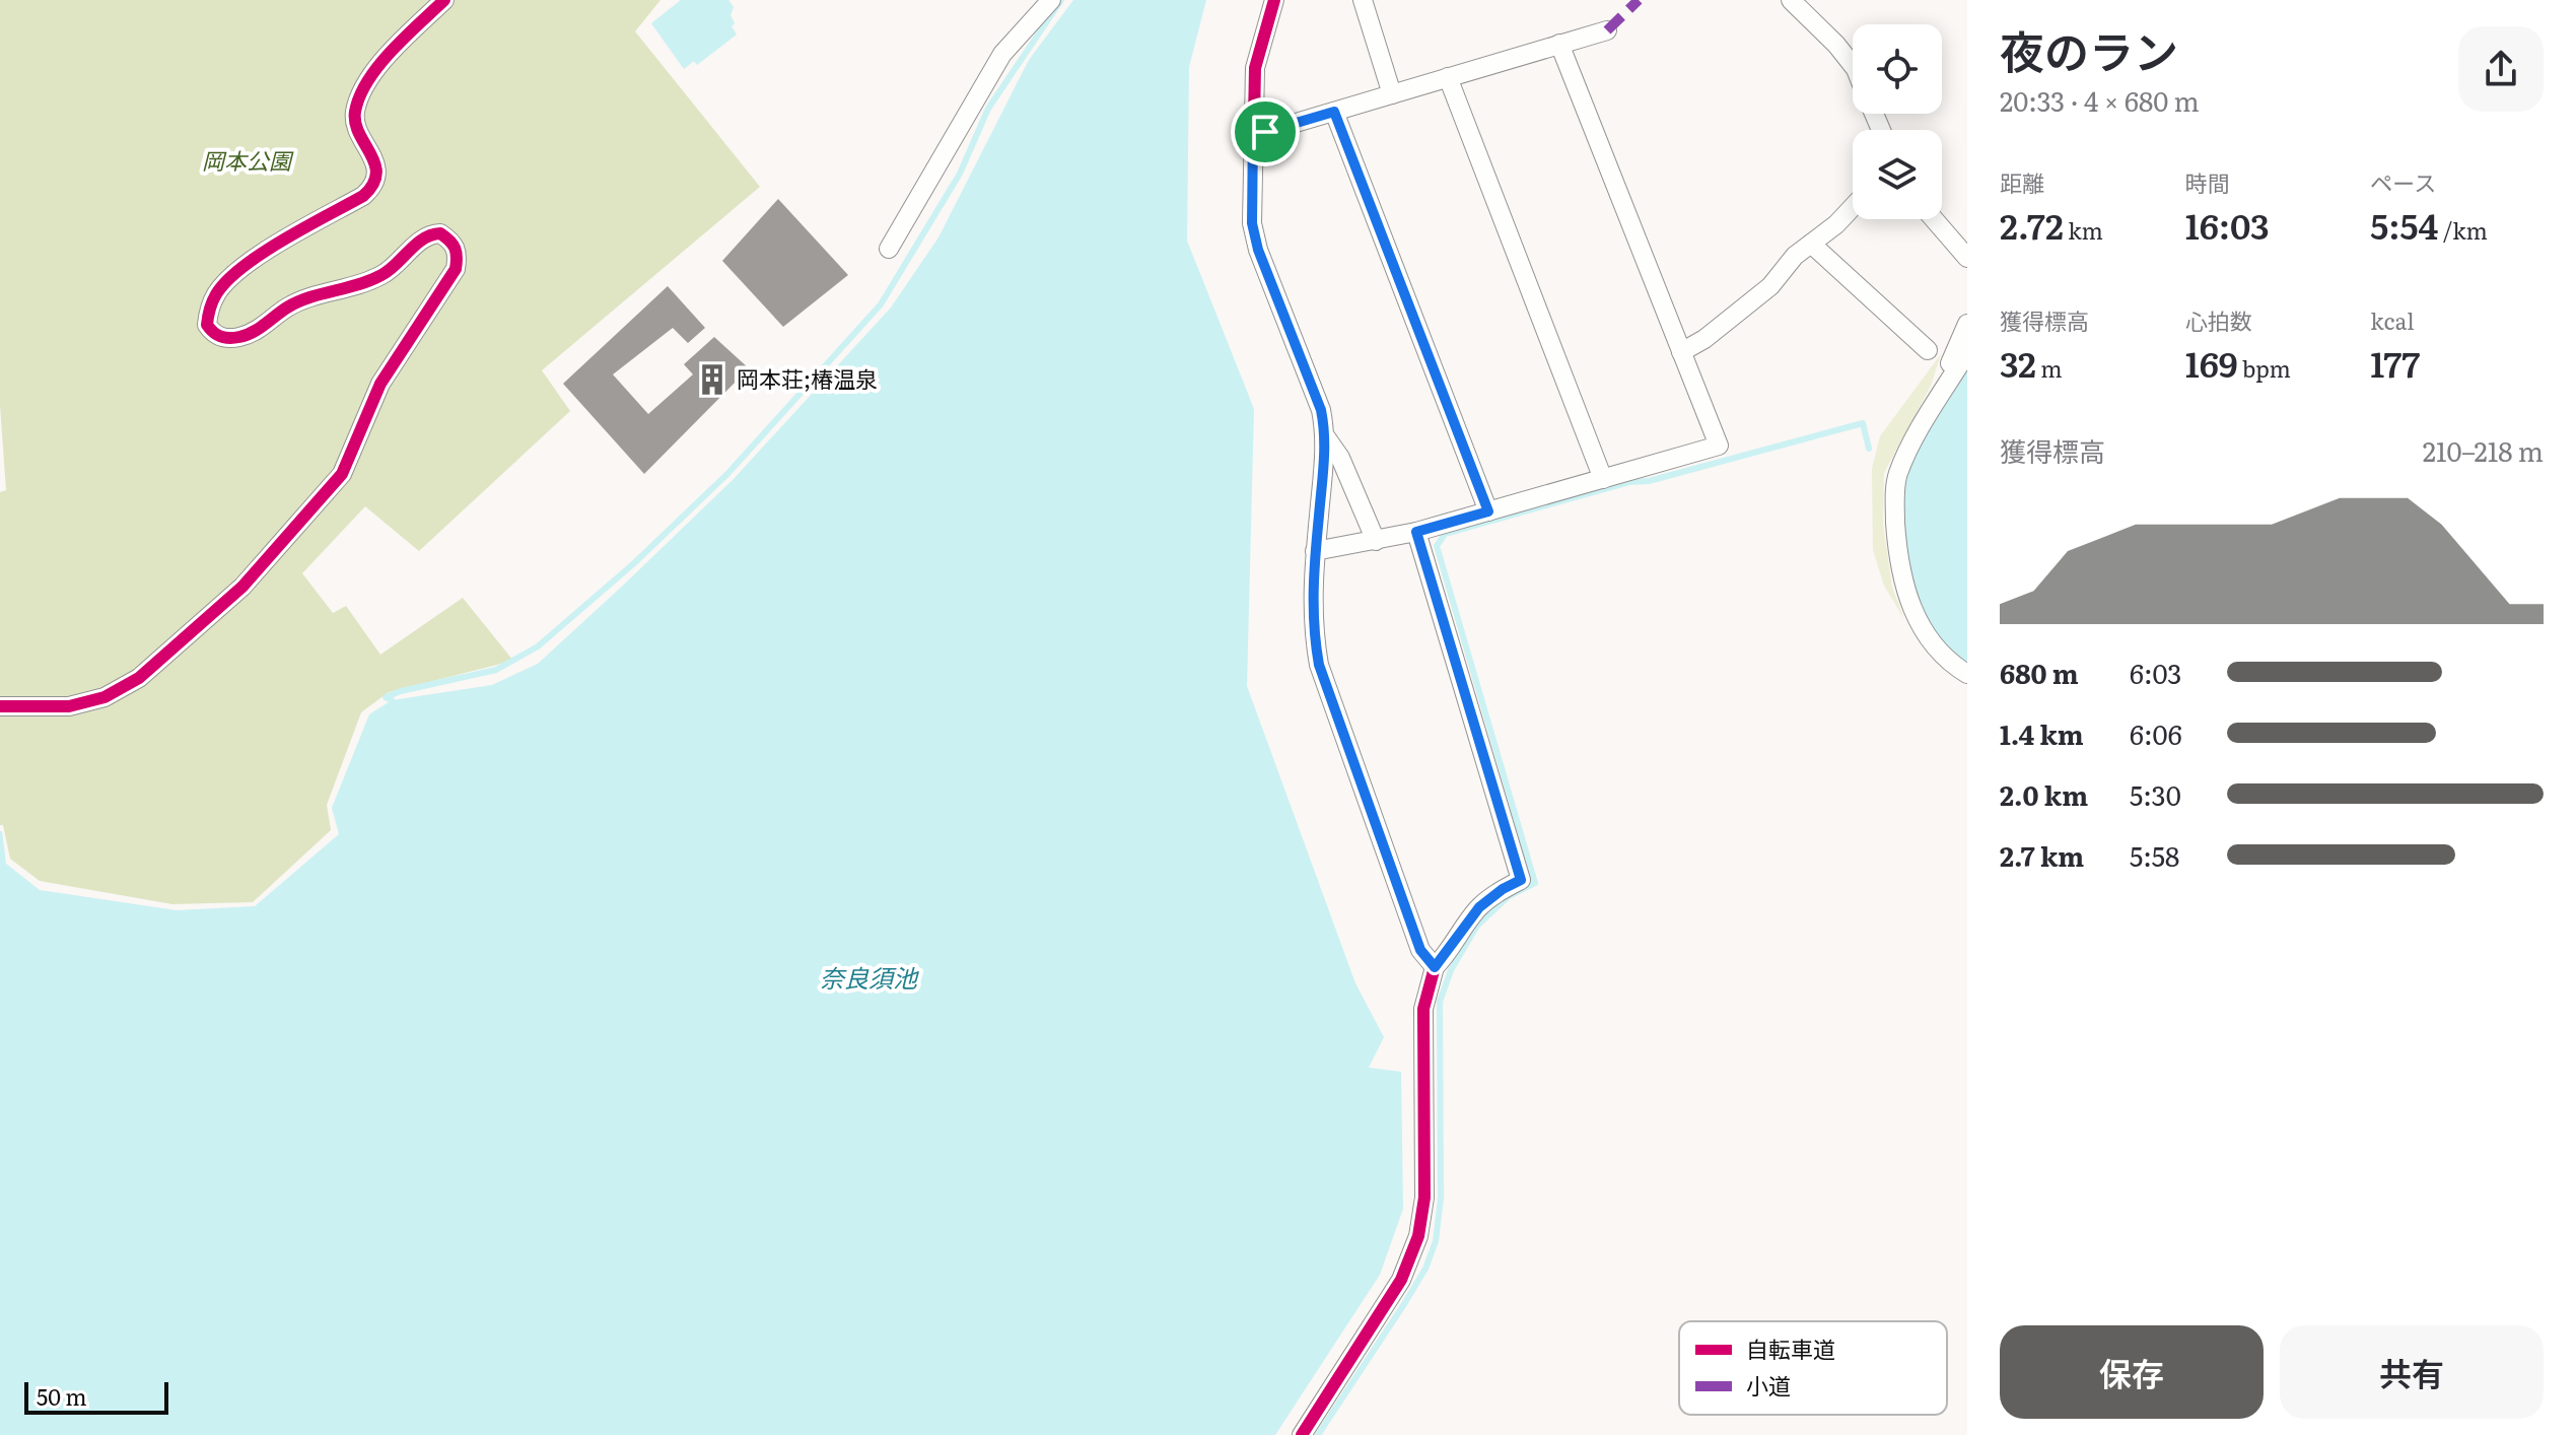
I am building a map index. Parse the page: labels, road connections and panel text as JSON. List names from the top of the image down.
{
  "water": ["奈良須池"],
  "parks": ["岡本公園"],
  "places": {
    "building": ["岡本荘;椿温泉"]
  },
  "legend": ["自転車道", "小道"],
  "scale_bar": "50 m",
  "page": {
    "heading": ["夜のラン", "20:33 · 4 × 680 m"],
    "stats": [
      ["距離", "2.72 km"],
      ["時間", "16:03"],
      ["ペース", "5:54 /km"],
      ["獲得標高", "32 m"],
      ["心拍数", "169 bpm"],
      ["kcal", "177"]
    ],
    "chart": ["獲得標高", "210–218 m"],
    "list": [
      {
        "name": "680 m",
        "note": "6:03"
      },
      {
        "name": "1.4 km",
        "note": "6:06"
      },
      {
        "name": "2.0 km",
        "note": "5:30"
      },
      {
        "name": "2.7 km",
        "note": "5:58"
      }
    ],
    "buttons": ["保存", "共有"],
    "scale": "50 m"
  }
}
